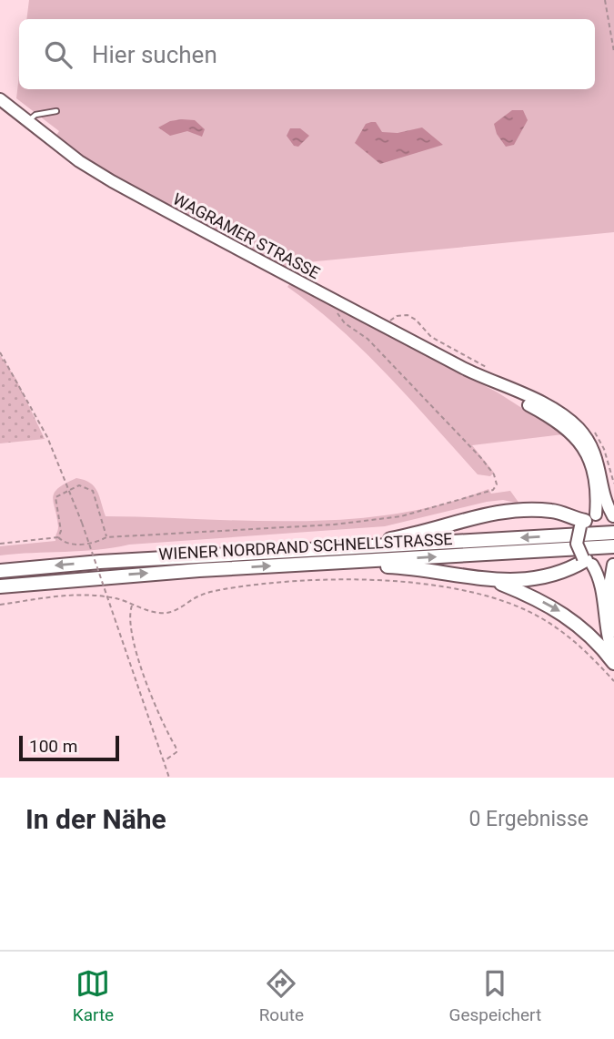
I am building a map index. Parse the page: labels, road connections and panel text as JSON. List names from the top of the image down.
{
  "streets": {
    "highway": ["WIENER NORDRAND SCHNELLSTRASSE"],
    "main road": ["WAGRAMER STRASSE"]
  },
  "scale_bar": "100 m",
  "page": {
    "search": "Hier suchen",
    "scale": "100 m",
    "heading": ["In der Nähe", "0 Ergebnisse"],
    "nav": ["Karte", "Route", "Gespeichert"]
  }
}
